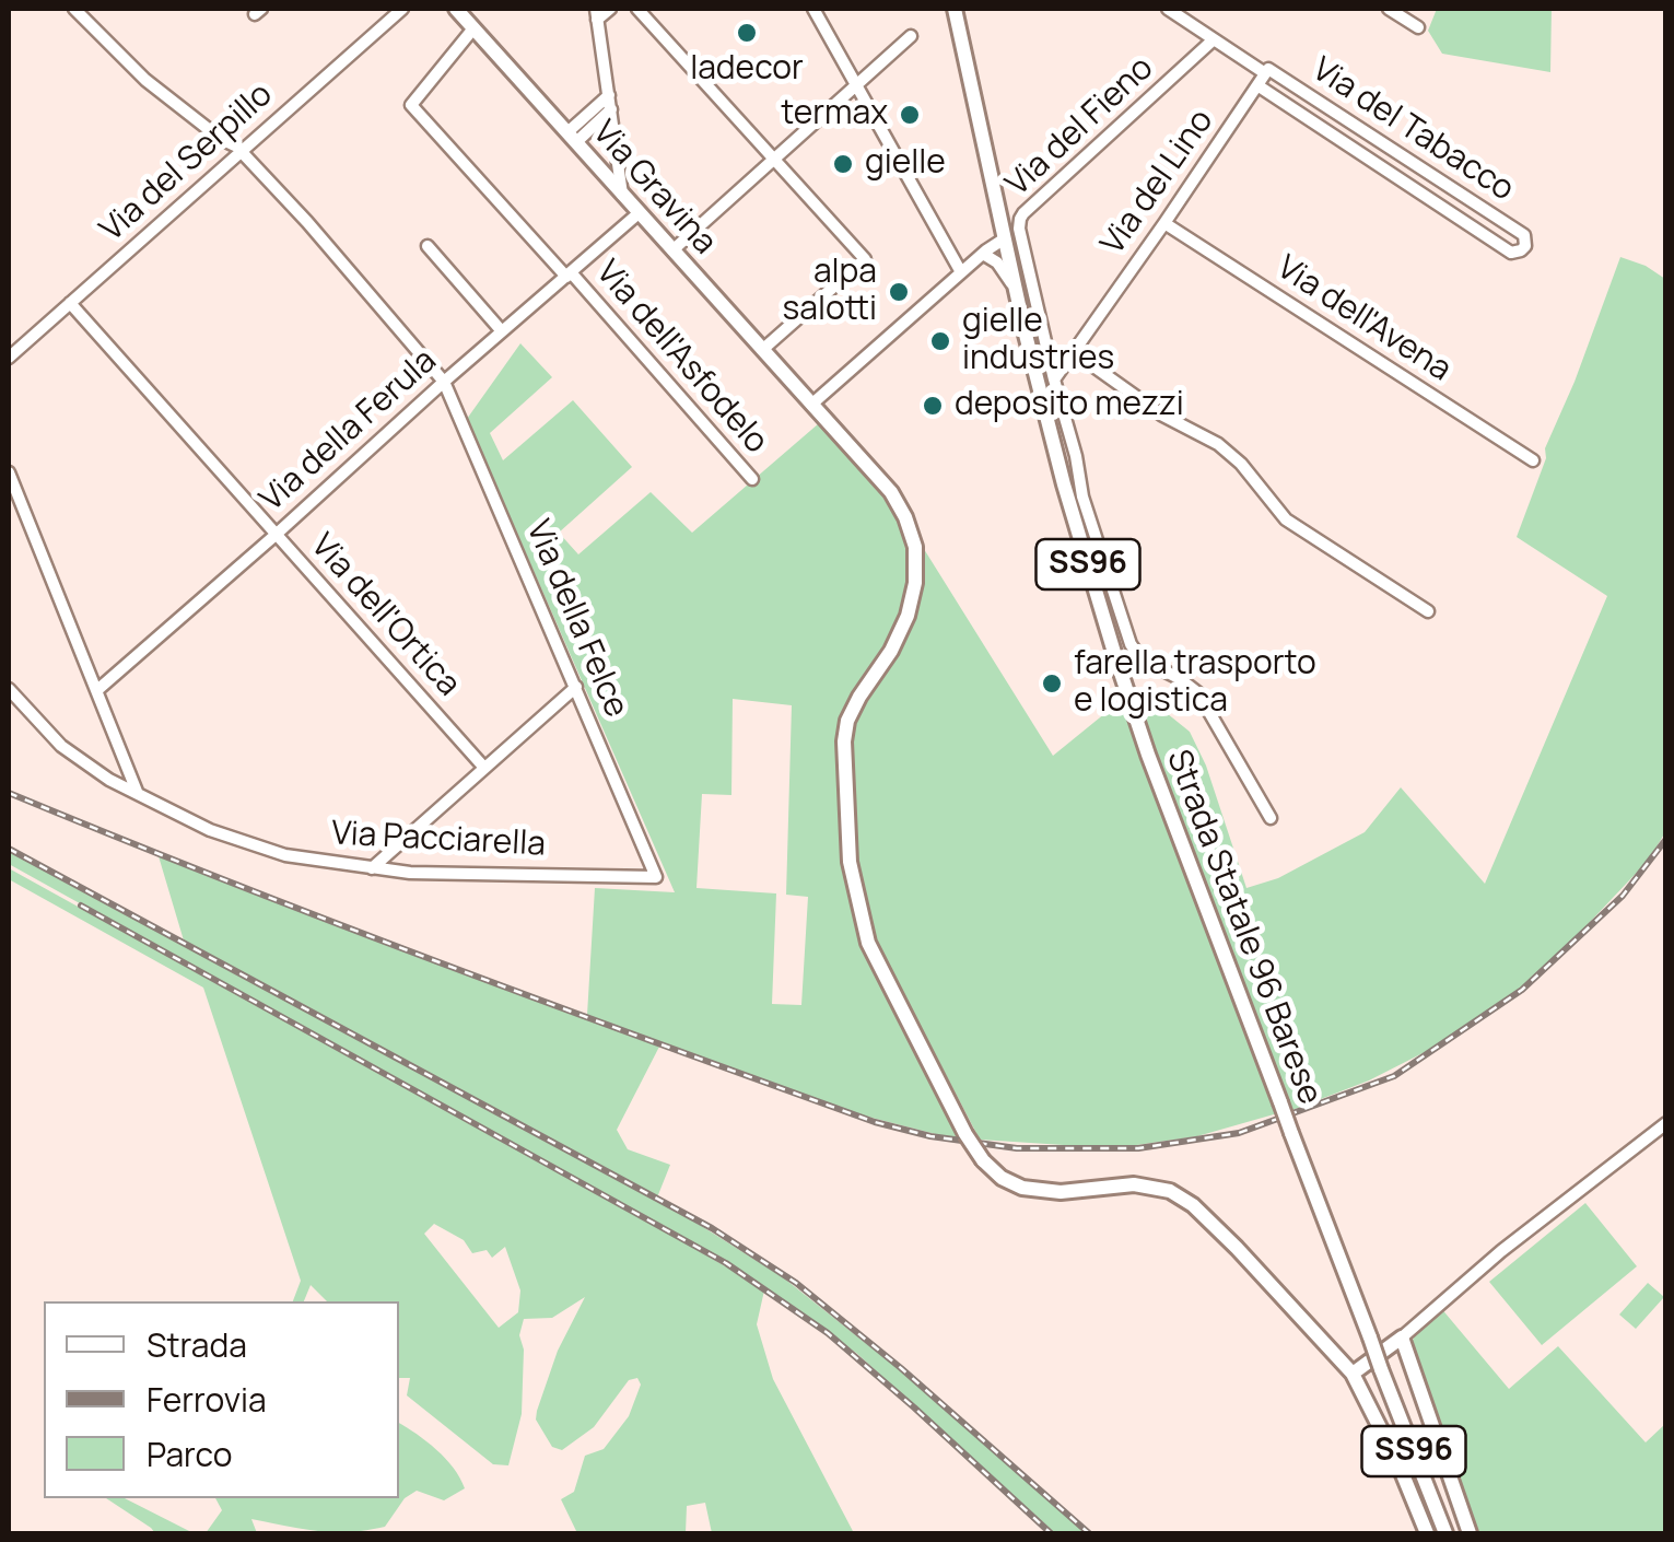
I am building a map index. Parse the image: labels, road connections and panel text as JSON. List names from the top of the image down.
{
  "streets": {
    "main road": ["Via Gravina", "SS96", "Strada Statale 96 Barese"],
    "street": [
      "Via del Fieno",
      "Via del Tabacco",
      "Via del Serpillo",
      "Via del Lino",
      "Via dell'Avena",
      "Via dell'Asfodelo",
      "Via della Ferula",
      "Via dell'Ortica",
      "Via della Felce",
      "Via Pacciarella"
    ]
  },
  "crossings": [
    ["Via del Fieno", "Via del Tabacco"],
    ["Via del Fieno", "Strada Statale 96 Barese"],
    ["Via del Tabacco", "Via del Lino"],
    ["Via del Serpillo", "Via dell'Ortica"],
    ["Via del Serpillo", "Via della Felce"],
    ["Via del Lino", "Via dell'Avena"],
    ["Via Gravina", "Via dell'Asfodelo"],
    ["Via Gravina", "Via della Ferula"],
    ["Via dell'Asfodelo", "Via della Ferula"],
    ["Via della Ferula", "Via dell'Ortica"],
    ["Via della Ferula", "Via della Felce"],
    ["Via della Felce", "Via Pacciarella"]
  ],
  "places": [
    "ladecor",
    "termax",
    "gielle",
    "alpa salotti",
    "gielle industries",
    "deposito mezzi",
    "farella trasporto e logistica"
  ],
  "legend": ["Strada", "Ferrovia", "Parco"]
}
